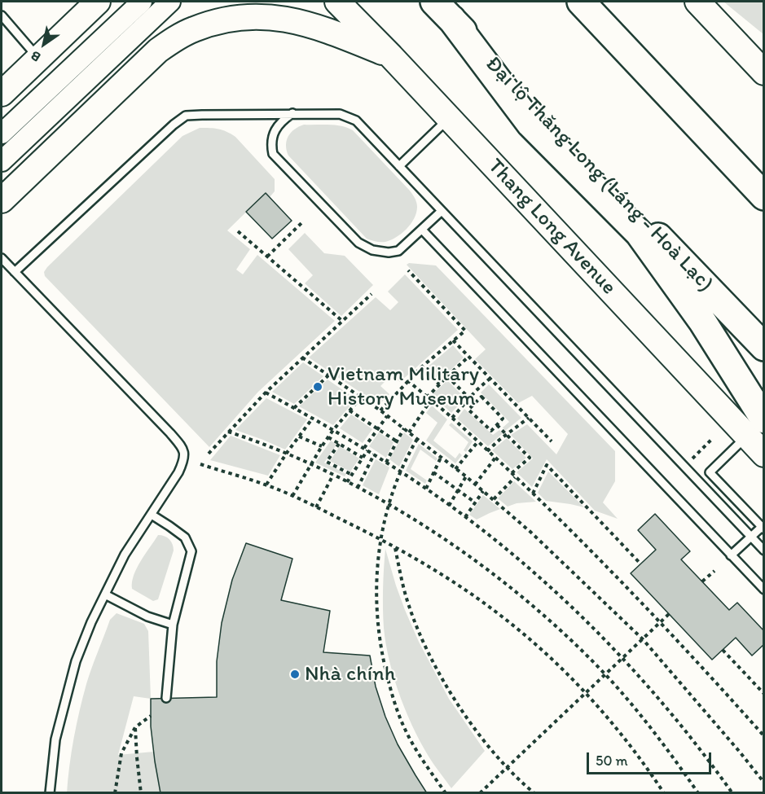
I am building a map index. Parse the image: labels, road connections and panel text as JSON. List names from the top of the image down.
{
  "streets": {
    "highway": ["Đại lộ Thăng Long (Láng - Hoà Lạc)"],
    "main road": ["Thang Long Avenue"]
  },
  "places": ["Vietnam Military History Museum", "Nhà chính"],
  "scale_bar": "50 m",
  "north": "bottom left"
}
